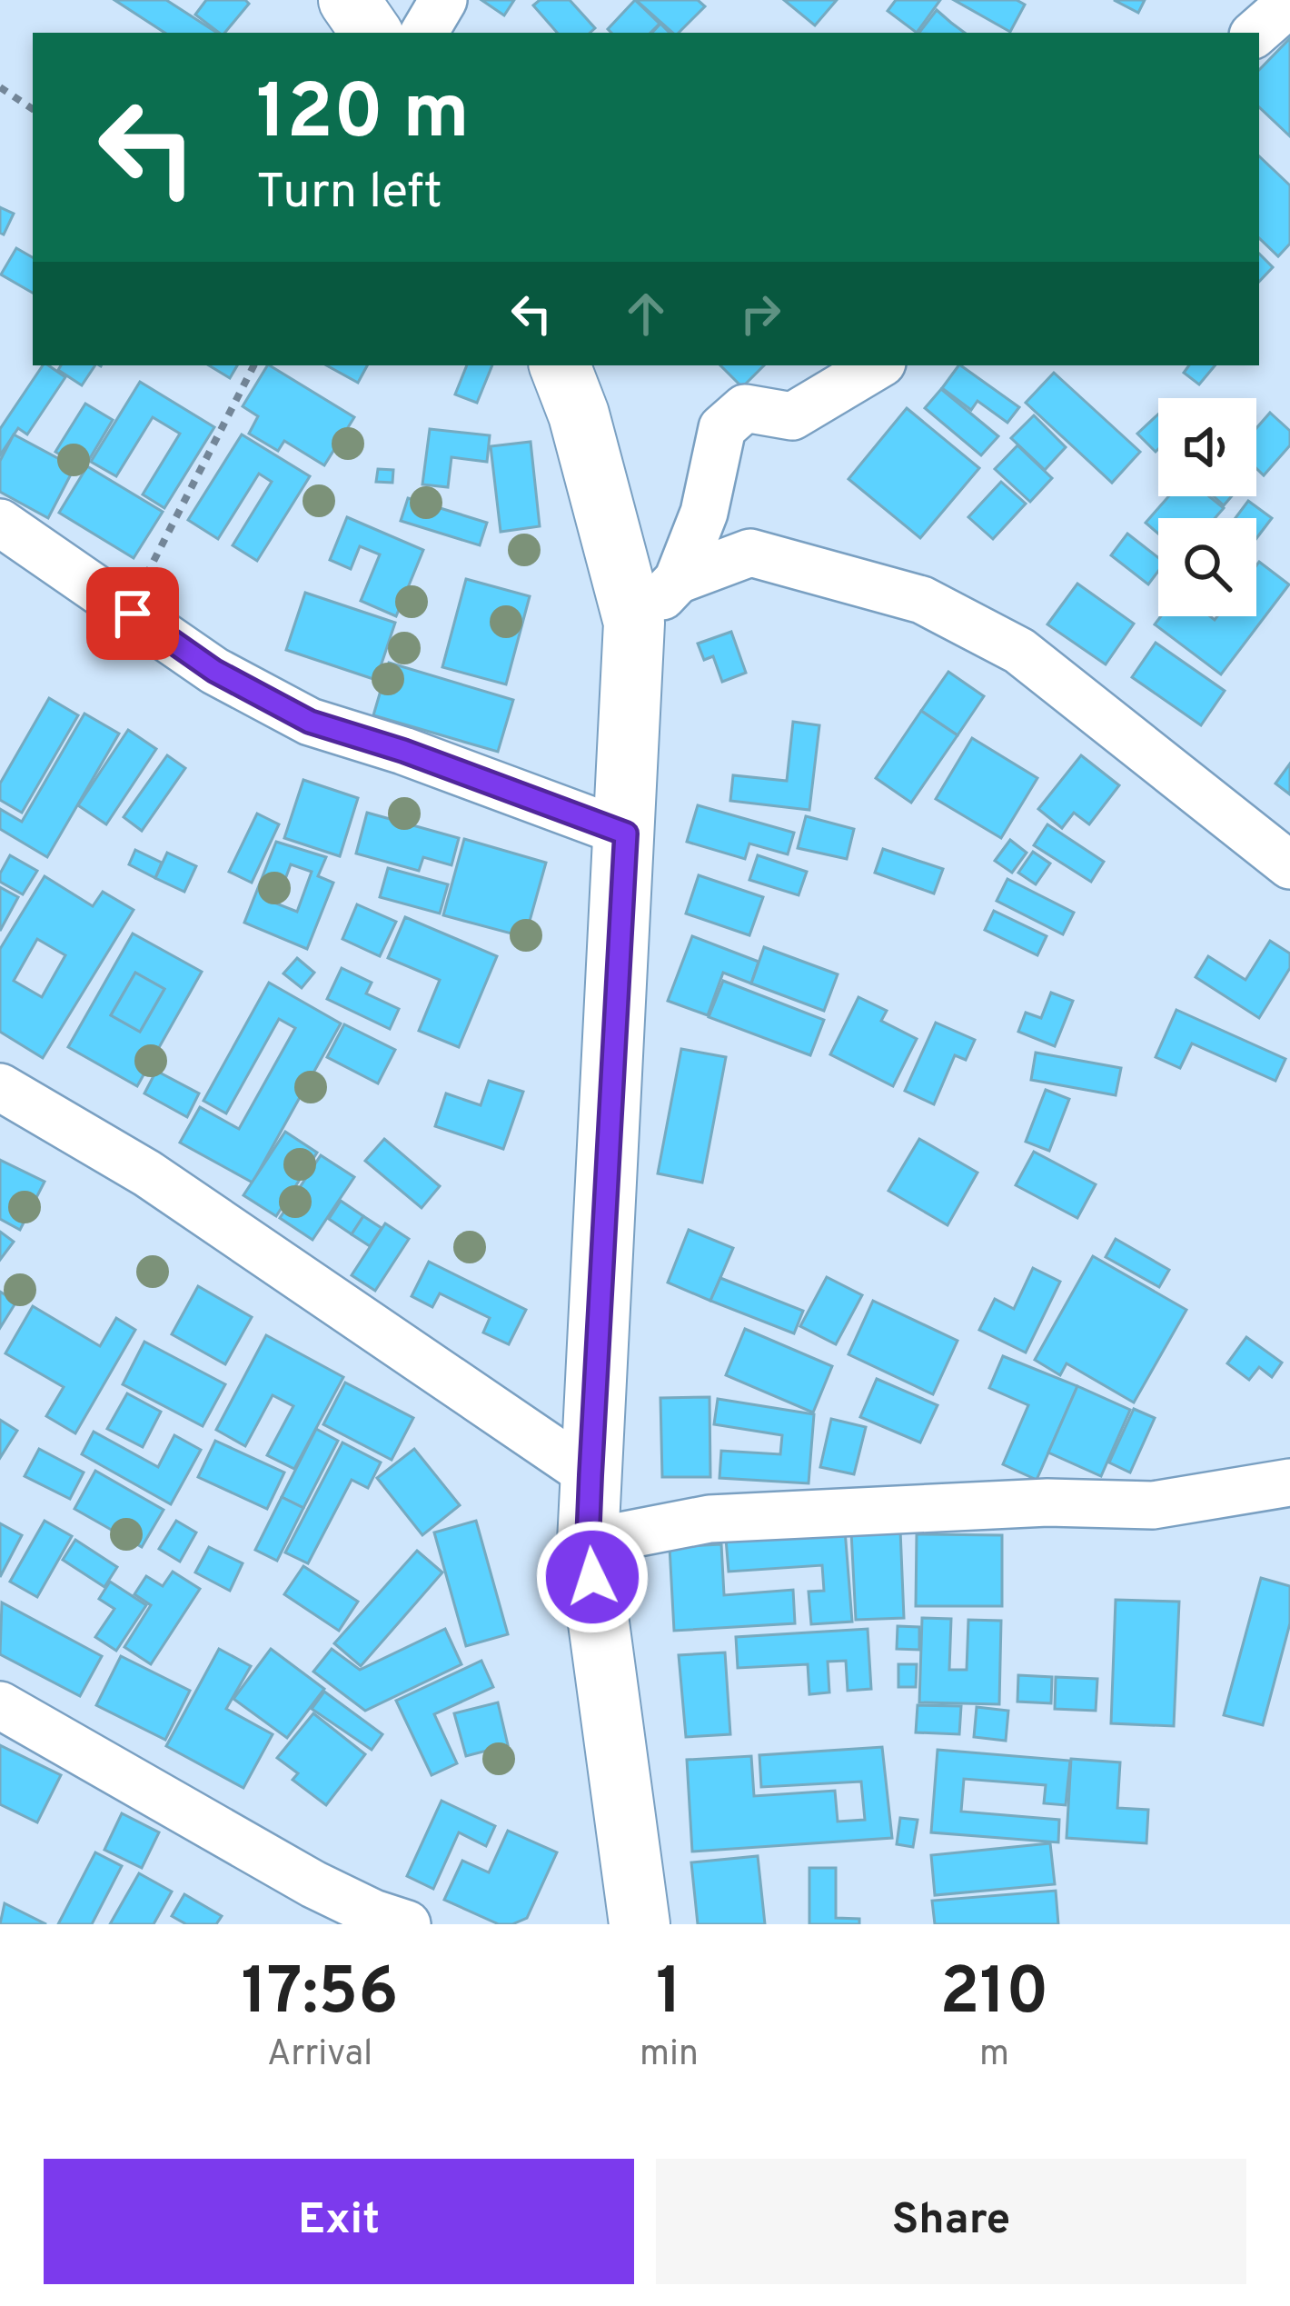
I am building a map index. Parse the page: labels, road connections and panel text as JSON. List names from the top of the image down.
{
  "page": {
    "turn": ["120 m", "Turn left"],
    "eta": [
      "17:56",
      "Arrival",
      "1",
      "min",
      "210",
      "m"
    ],
    "buttons": ["Exit", "Share"]
  }
}
